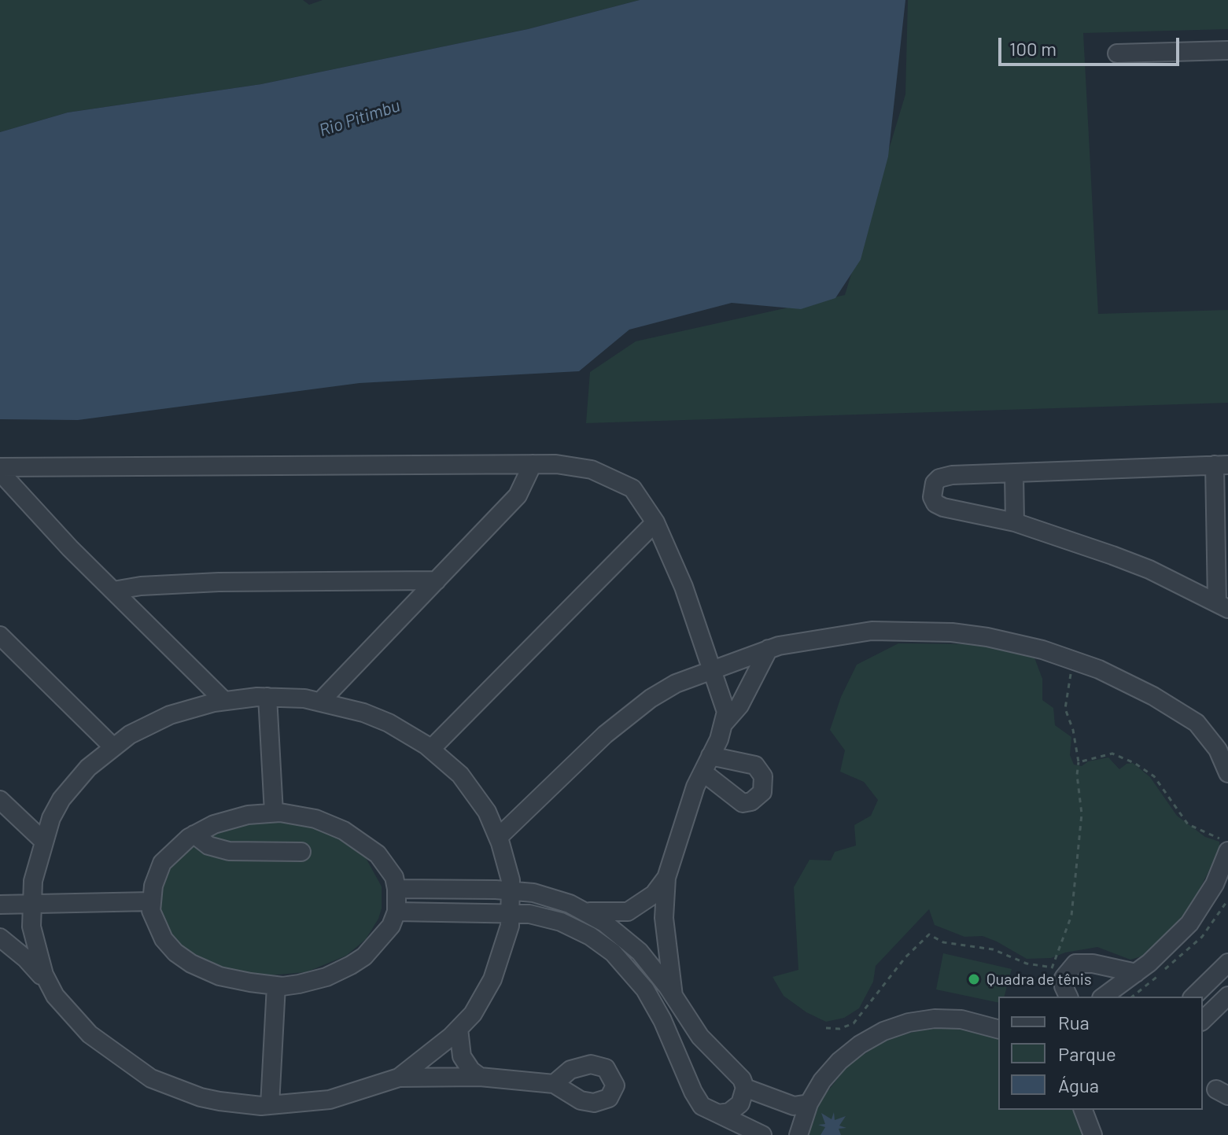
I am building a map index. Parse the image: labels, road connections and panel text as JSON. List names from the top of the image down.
{
  "water": ["Rio Pitimbu"],
  "places": ["Quadra de tênis"],
  "legend": ["Rua", "Parque", "Água"],
  "scale_bar": "100 m"
}
